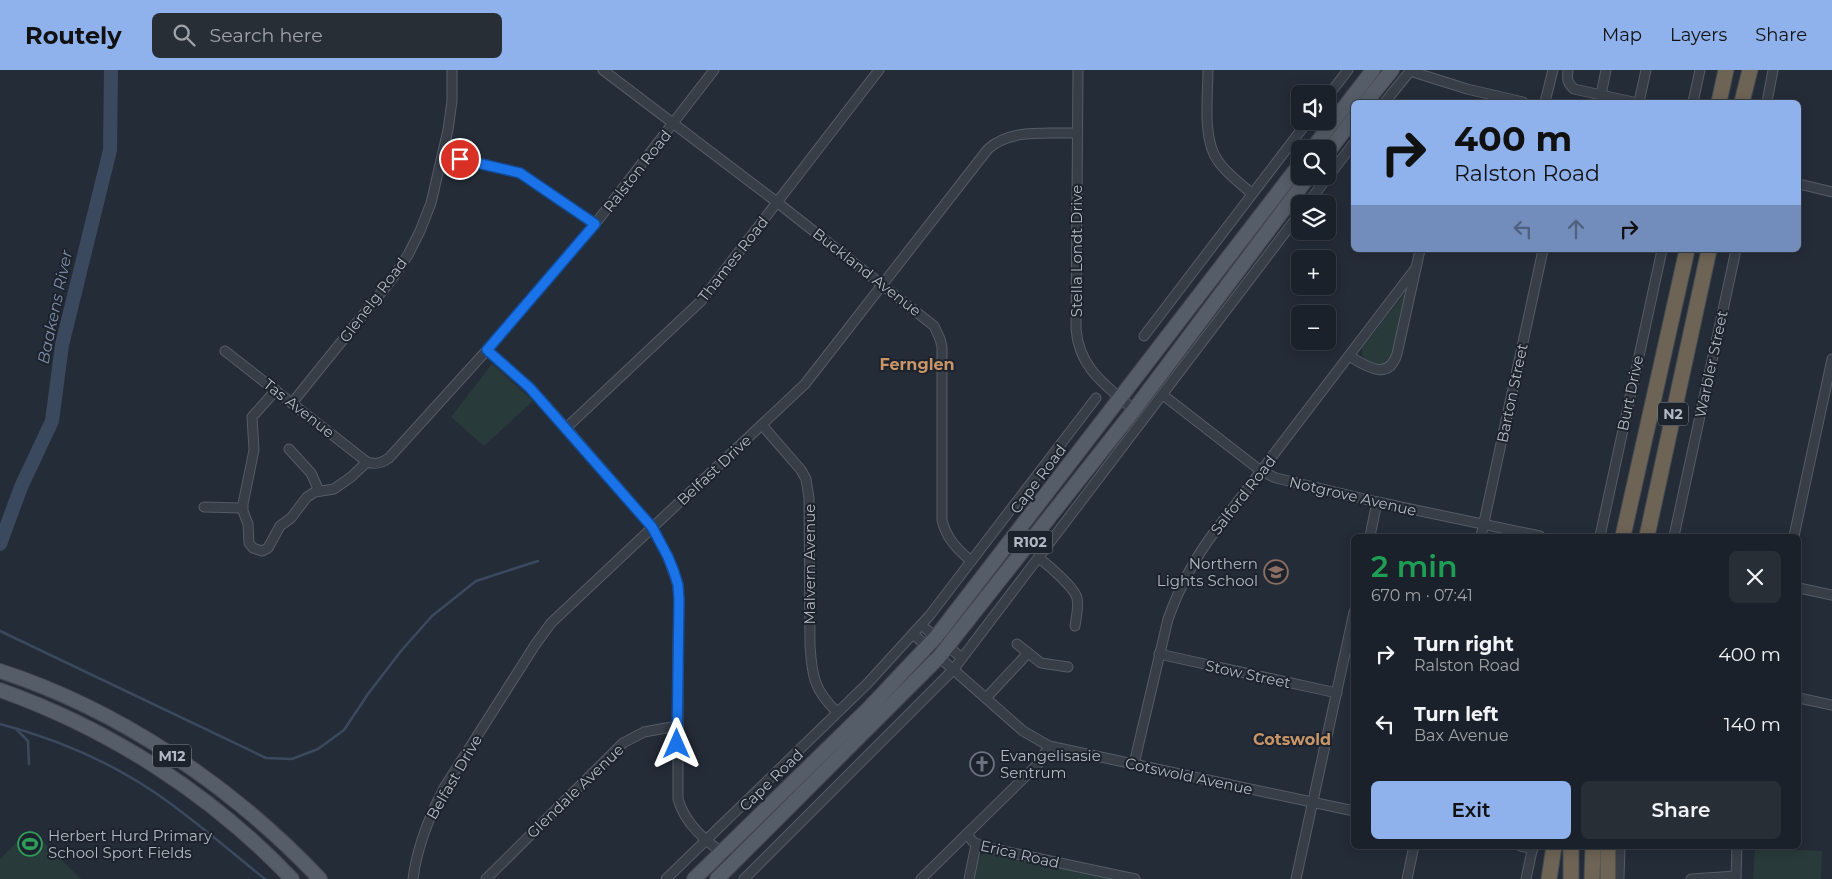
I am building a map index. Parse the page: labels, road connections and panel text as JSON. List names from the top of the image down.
{
  "streets": {
    "highway": ["N2"],
    "main road": ["Cape Road", "R102", "M12"],
    "street": [
      "Ralston Road",
      "Stella Londt Drive",
      "Thames Road",
      "Buckland Avenue",
      "Glenelg Road",
      "Warbler Street",
      "Barton Street",
      "Burt Drive",
      "Tas Avenue",
      "Belfast Drive",
      "Salford Road",
      "Notgrove Avenue",
      "Malvern Avenue",
      "Stow Street",
      "Cotswold Avenue",
      "Glendale Avenue",
      "Erica Road"
    ]
  },
  "crossings": [
    ["Ralston Road", "Buckland Avenue"],
    ["Ralston Road", "Tas Avenue"],
    ["Stella Londt Drive", "Belfast Drive"],
    ["Stella Londt Drive", "Cape Road"],
    ["Stella Londt Drive", "R102"],
    ["Thames Road", "Buckland Avenue"],
    ["Buckland Avenue", "Belfast Drive"],
    ["Buckland Avenue", "Cape Road"],
    ["Glenelg Road", "Tas Avenue"],
    ["Barton Street", "Notgrove Avenue"],
    ["Belfast Drive", "Malvern Avenue"],
    ["Cape Road", "Malvern Avenue"],
    ["Cape Road", "Cotswold Avenue"],
    ["Salford Road", "Notgrove Avenue"],
    ["Salford Road", "Stow Street"],
    ["Salford Road", "Cotswold Avenue"],
    ["R102", "Cotswold Avenue"]
  ],
  "districts": ["Fernglen", "Cotswold"],
  "water": ["Baakens River"],
  "places": {
    "school or university": ["Northern Lights School"],
    "church": ["Evangelisasie Sentrum"],
    "sports": ["Herbert Hurd Primary School Sport Fields"]
  },
  "page": {
    "header": "Routely",
    "search": "Search here",
    "nav": ["Map", "Layers", "Share"],
    "map_buttons": ["+", "−"],
    "turn": ["400 m", "Ralston Road"],
    "heading": ["2 min", "670 m · 07:41"],
    "list": [
      {
        "name": "Turn right",
        "note": "Ralston Road",
        "value": "400 m"
      },
      {
        "name": "Turn left",
        "note": "Bax Avenue",
        "value": "140 m"
      }
    ],
    "buttons": ["Exit", "Share"]
  }
}
